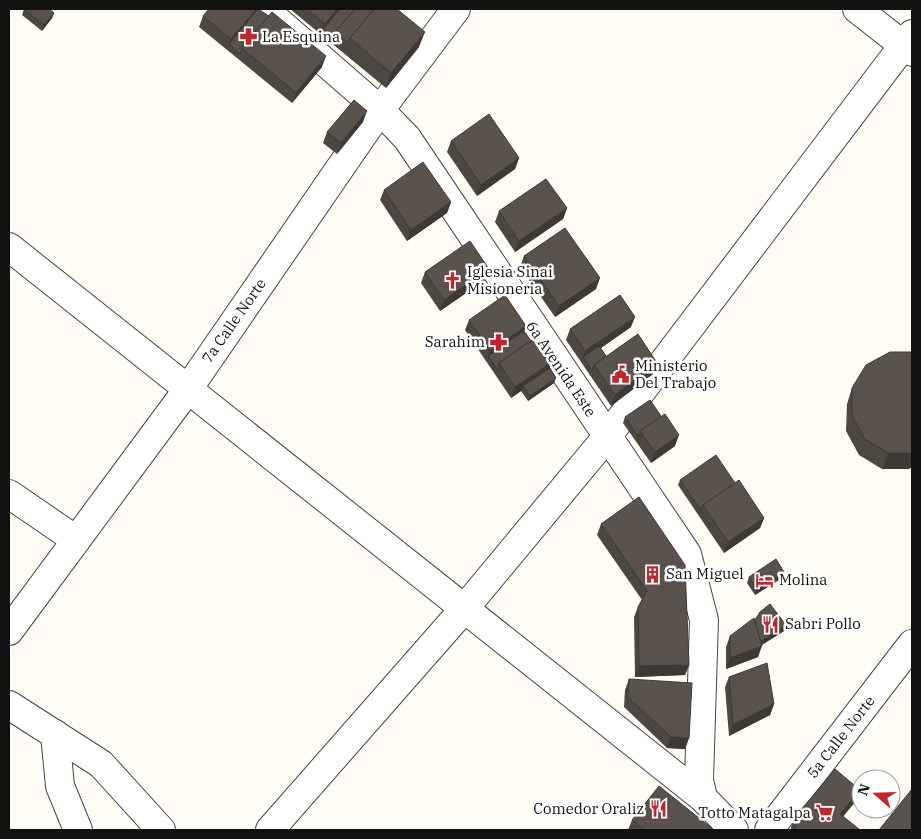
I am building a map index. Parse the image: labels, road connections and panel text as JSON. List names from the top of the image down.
{
  "streets": {
    "street": ["7a Calle Norte", "6a Avenida Este", "5a Calle Norte"]
  },
  "crossings": [
    ["7a Calle Norte", "6a Avenida Este"]
  ],
  "places": {
    "pharmacy": ["La Esquina", "Sarahim"],
    "church": ["Iglesia Sinai Misioneria"],
    "public building": ["Ministerio Del Trabajo"],
    "building": ["San Miguel"],
    "hotel": ["Molina"],
    "restaurant": ["Sabri Pollo", "Comedor Oraliz"],
    "supermarket": ["Totto Matagalpa"]
  },
  "north": "left"
}
